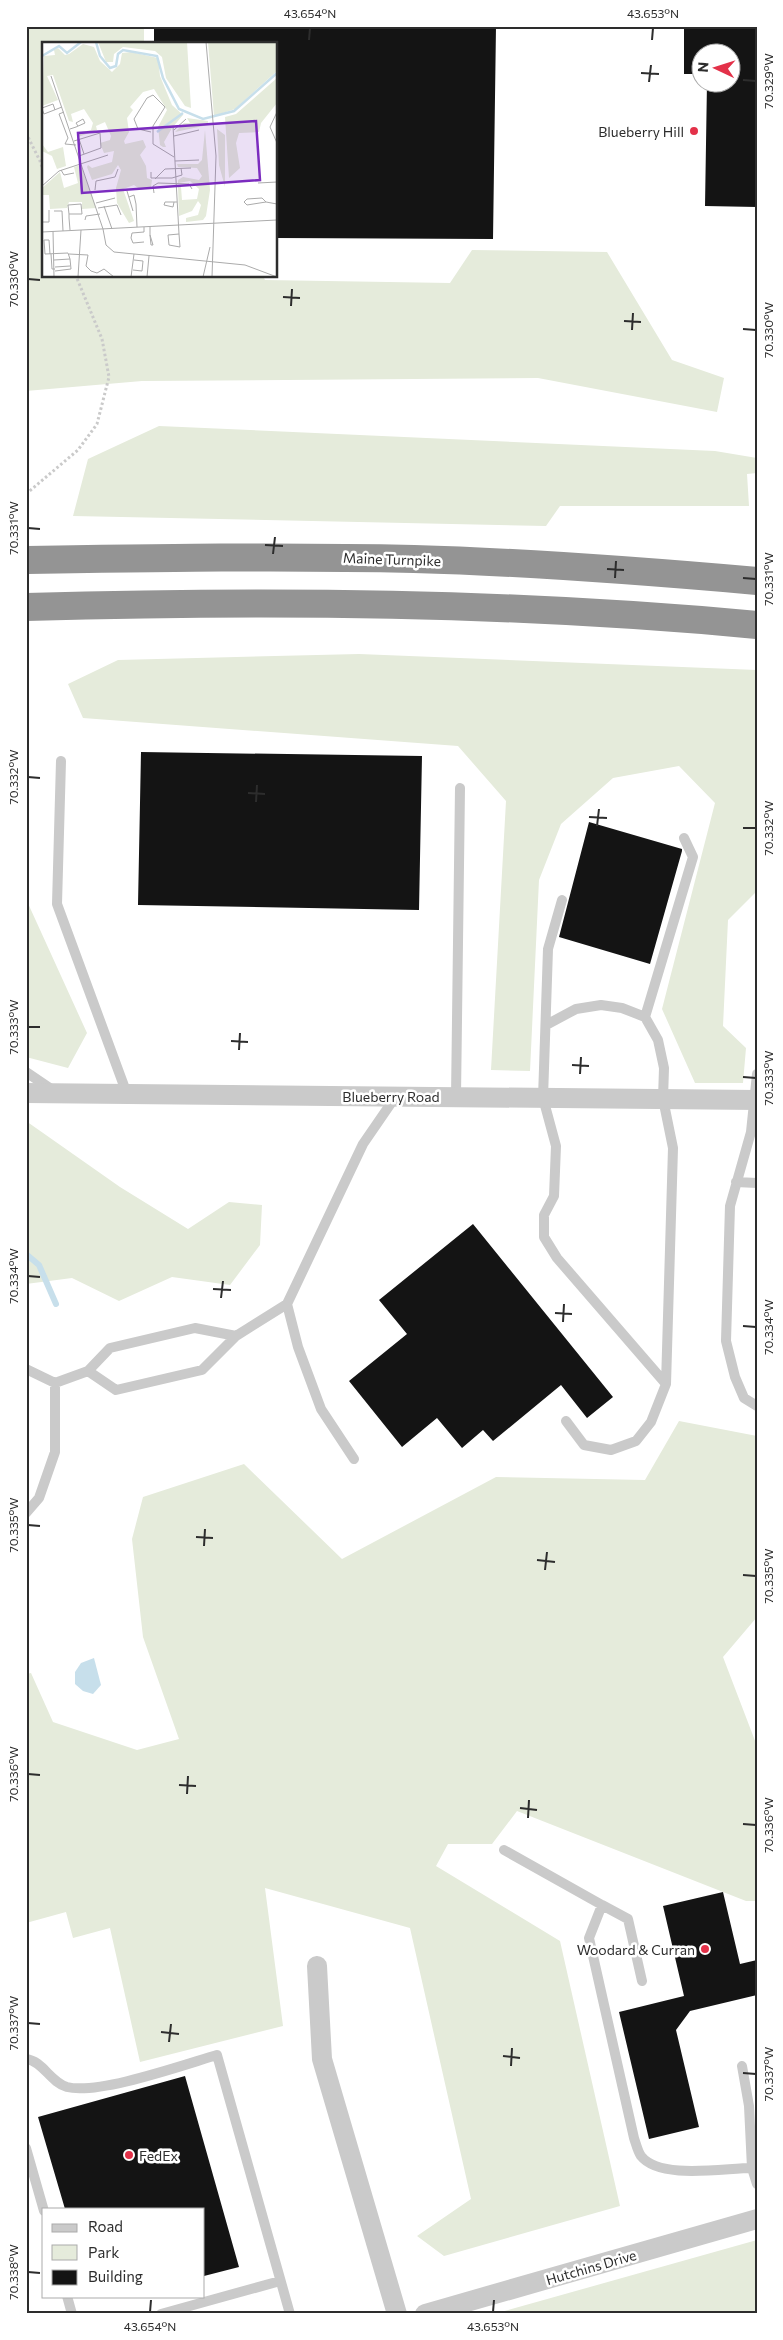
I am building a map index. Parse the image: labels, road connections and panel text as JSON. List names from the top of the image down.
{
  "streets": {
    "highway": ["Maine Turnpike"],
    "street": ["Blueberry Road", "Hutchins Drive"]
  },
  "places": ["Blueberry Hill", "Woodard & Curran", "FedEx"],
  "legend": ["Road", "Park", "Building"],
  "north": "left",
  "coordinates": [
    "43.654°N",
    "43.653°N",
    "70.329°W",
    "70.330°W",
    "70.331°W",
    "70.332°W",
    "70.333°W",
    "70.334°W",
    "70.335°W",
    "70.336°W",
    "70.337°W",
    "70.338°W"
  ]
}
